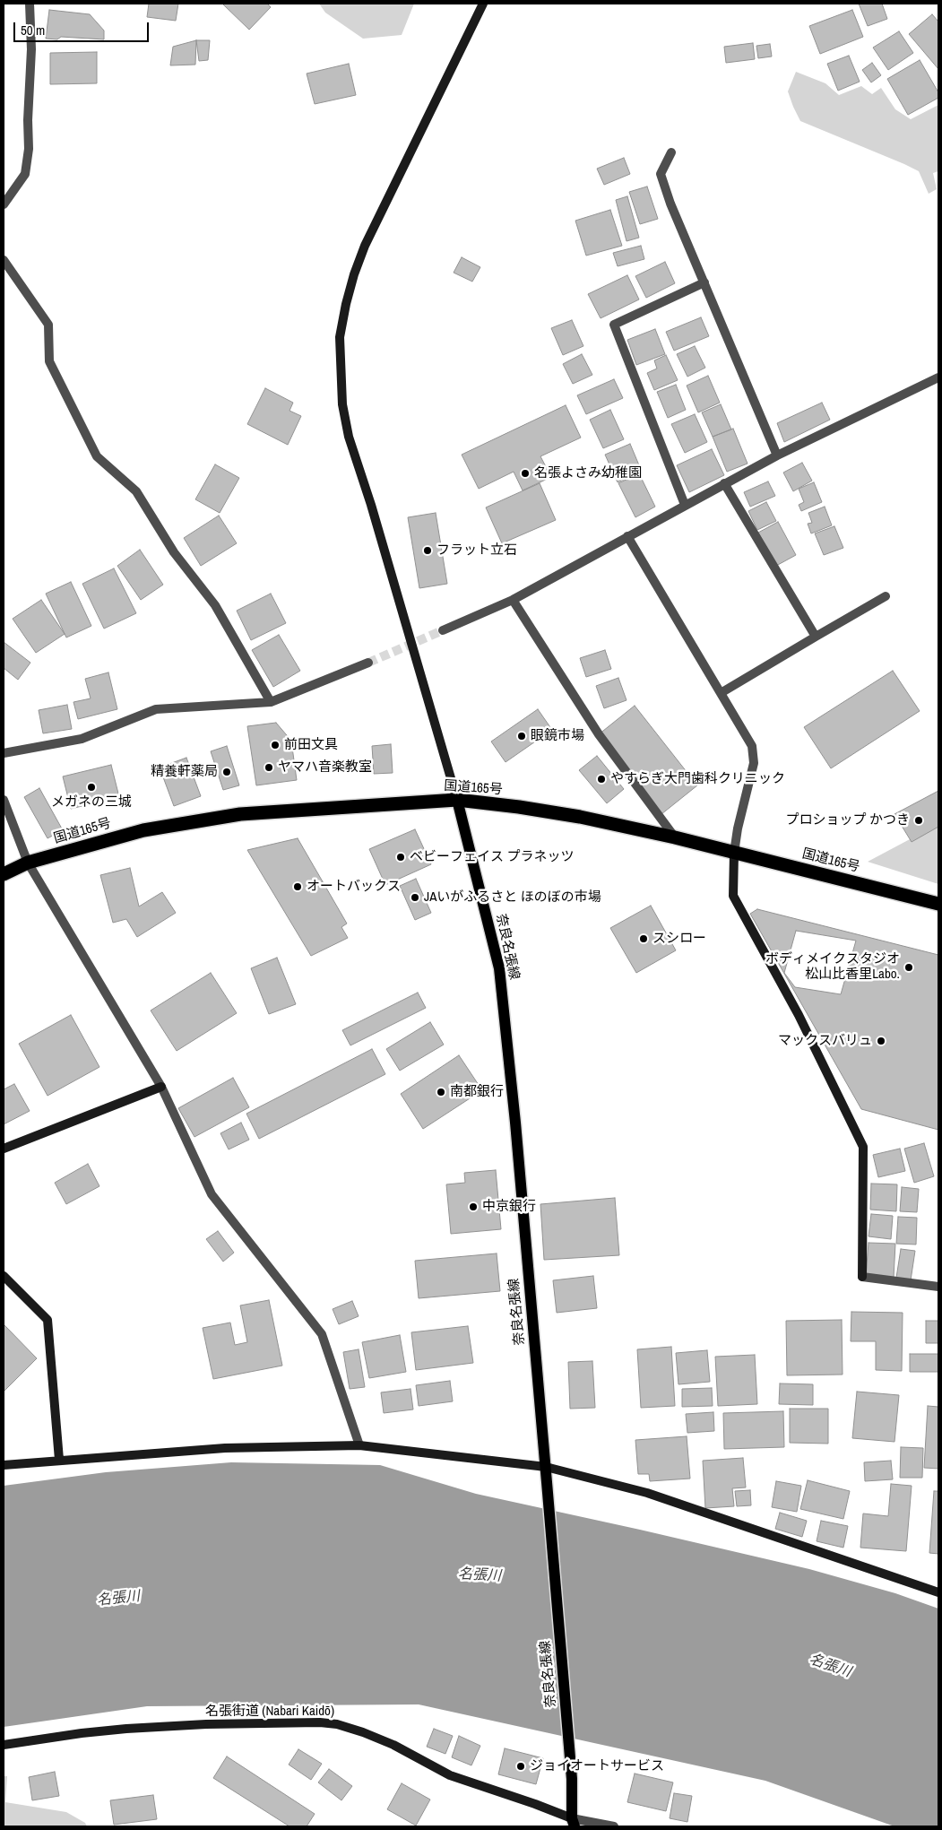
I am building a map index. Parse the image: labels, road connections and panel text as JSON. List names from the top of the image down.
{
  "streets": {
    "highway": ["国道165号"],
    "main road": ["奈良名張線"],
    "street": ["名張街道 (Nabari Kaidō)"]
  },
  "crossings": [
    ["国道165号", "奈良名張線"],
    ["奈良名張線", "名張街道 (Nabari Kaidō)"]
  ],
  "water": ["名張川"],
  "places": [
    "名張よさみ幼稚園",
    "フラット立石",
    "眼鏡市場",
    "前田文具",
    "ヤマハ音楽教室",
    "精養軒薬局",
    "やすらぎ大門歯科クリニック",
    "メガネの三城",
    "プロショップ かつき",
    "ベビーフェイス プラネッツ",
    "オートバックス",
    "JAいがふるさと ほのぼの市場",
    "スシロー",
    "ボディメイクスタジオ 松山比香里Labo.",
    "マックスバリュ",
    "南都銀行",
    "中京銀行",
    "ジョイオートサービス"
  ],
  "scale_bar": "50 m"
}
